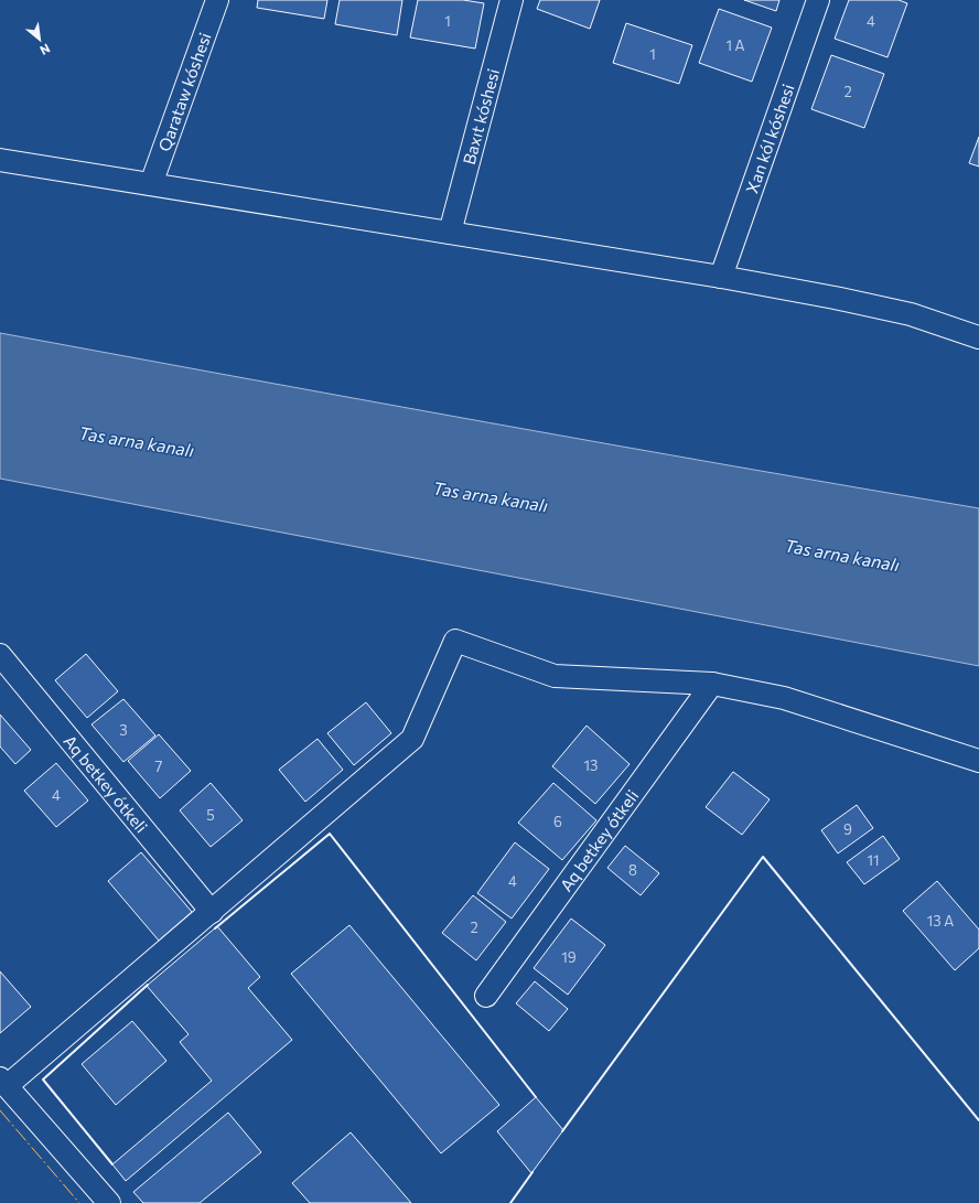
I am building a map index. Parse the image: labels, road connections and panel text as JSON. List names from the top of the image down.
{
  "streets": {
    "street": [
      "Qarataw kóshesi",
      "Baxıt kóshesi",
      "Xan kól kóshesi",
      "Aq betkey ótkeli"
    ]
  },
  "water": ["Tas arna kanalı"],
  "house_numbers": [
    "1",
    "4",
    "1 А",
    "1",
    "2",
    "3",
    "13",
    "7",
    "4",
    "5",
    "6",
    "9",
    "11",
    "8",
    "4",
    "13 А",
    "2",
    "19"
  ],
  "north": "bottom right"
}
